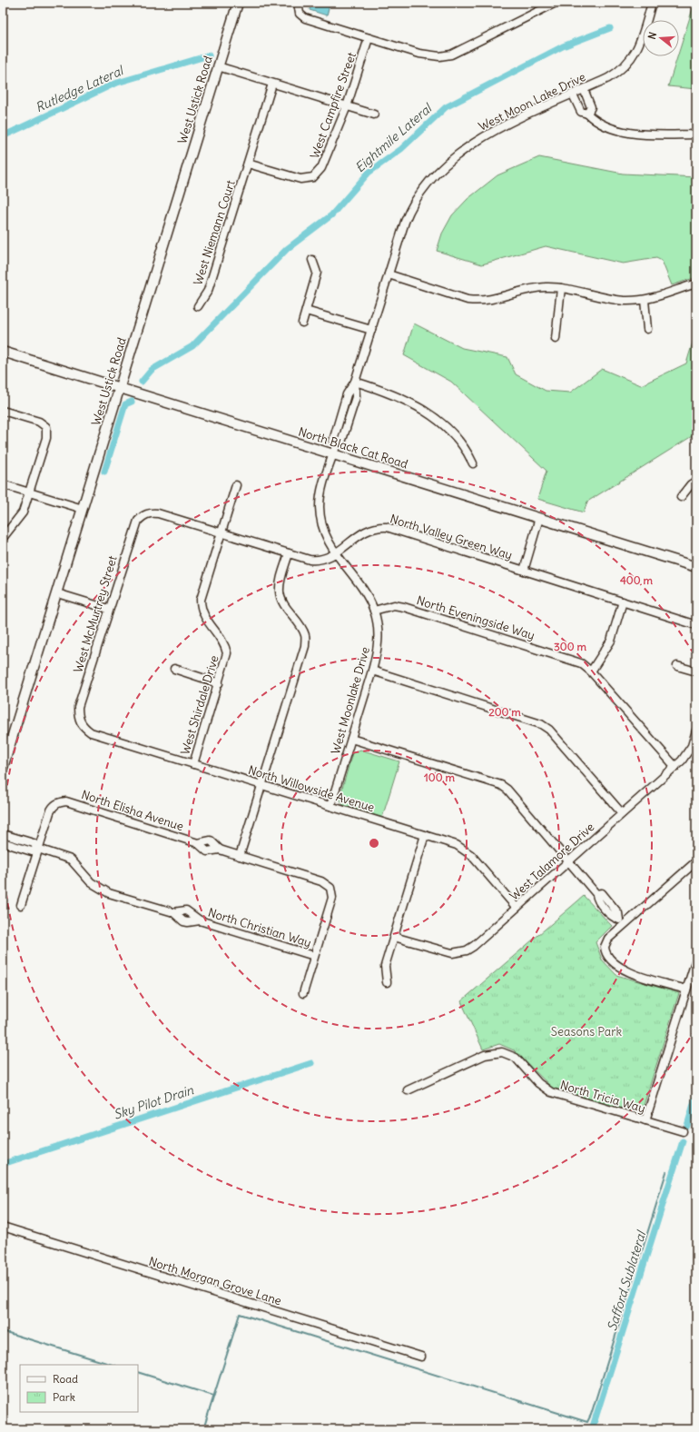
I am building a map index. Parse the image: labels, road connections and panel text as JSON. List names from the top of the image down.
{
  "streets": {
    "main road": ["West Ustick Road", "North Black Cat Road"],
    "street": [
      "West Moon Lake Drive",
      "West Campfire Street",
      "West Niemann Court",
      "North Valley Green Way",
      "West McMurtrey Street",
      "North Eveningside Way",
      "West Moonlake Drive",
      "West Shirdale Drive",
      "North Willowside Avenue",
      "North Elisha Avenue",
      "West Talamore Drive",
      "North Christian Way",
      "North Tricia Way",
      "North Morgan Grove Lane"
    ]
  },
  "crossings": [
    ["West Ustick Road", "North Black Cat Road"],
    ["West Moon Lake Drive", "West Moonlake Drive"],
    ["West Campfire Street", "West Niemann Court"],
    ["North Black Cat Road", "West Moonlake Drive"],
    ["North Valley Green Way", "West McMurtrey Street"],
    ["North Valley Green Way", "West Moonlake Drive"],
    ["North Valley Green Way", "West Shirdale Drive"],
    ["West McMurtrey Street", "North Willowside Avenue"],
    ["North Eveningside Way", "West Moonlake Drive"],
    ["North Eveningside Way", "West Talamore Drive"],
    ["West Moonlake Drive", "North Willowside Avenue"],
    ["West Shirdale Drive", "North Willowside Avenue"],
    ["North Willowside Avenue", "West Talamore Drive"],
    ["North Elisha Avenue", "North Christian Way"]
  ],
  "water": [
    "Rutledge Lateral",
    "Eightmile Lateral",
    "Sky Pilot Drain",
    "Safford Sublateral"
  ],
  "parks": ["Seasons Park"],
  "legend": ["Road", "Park"],
  "north": "left",
  "rings": [
    "400 m",
    "300 m",
    "200 m",
    "100 m"
  ]
}
